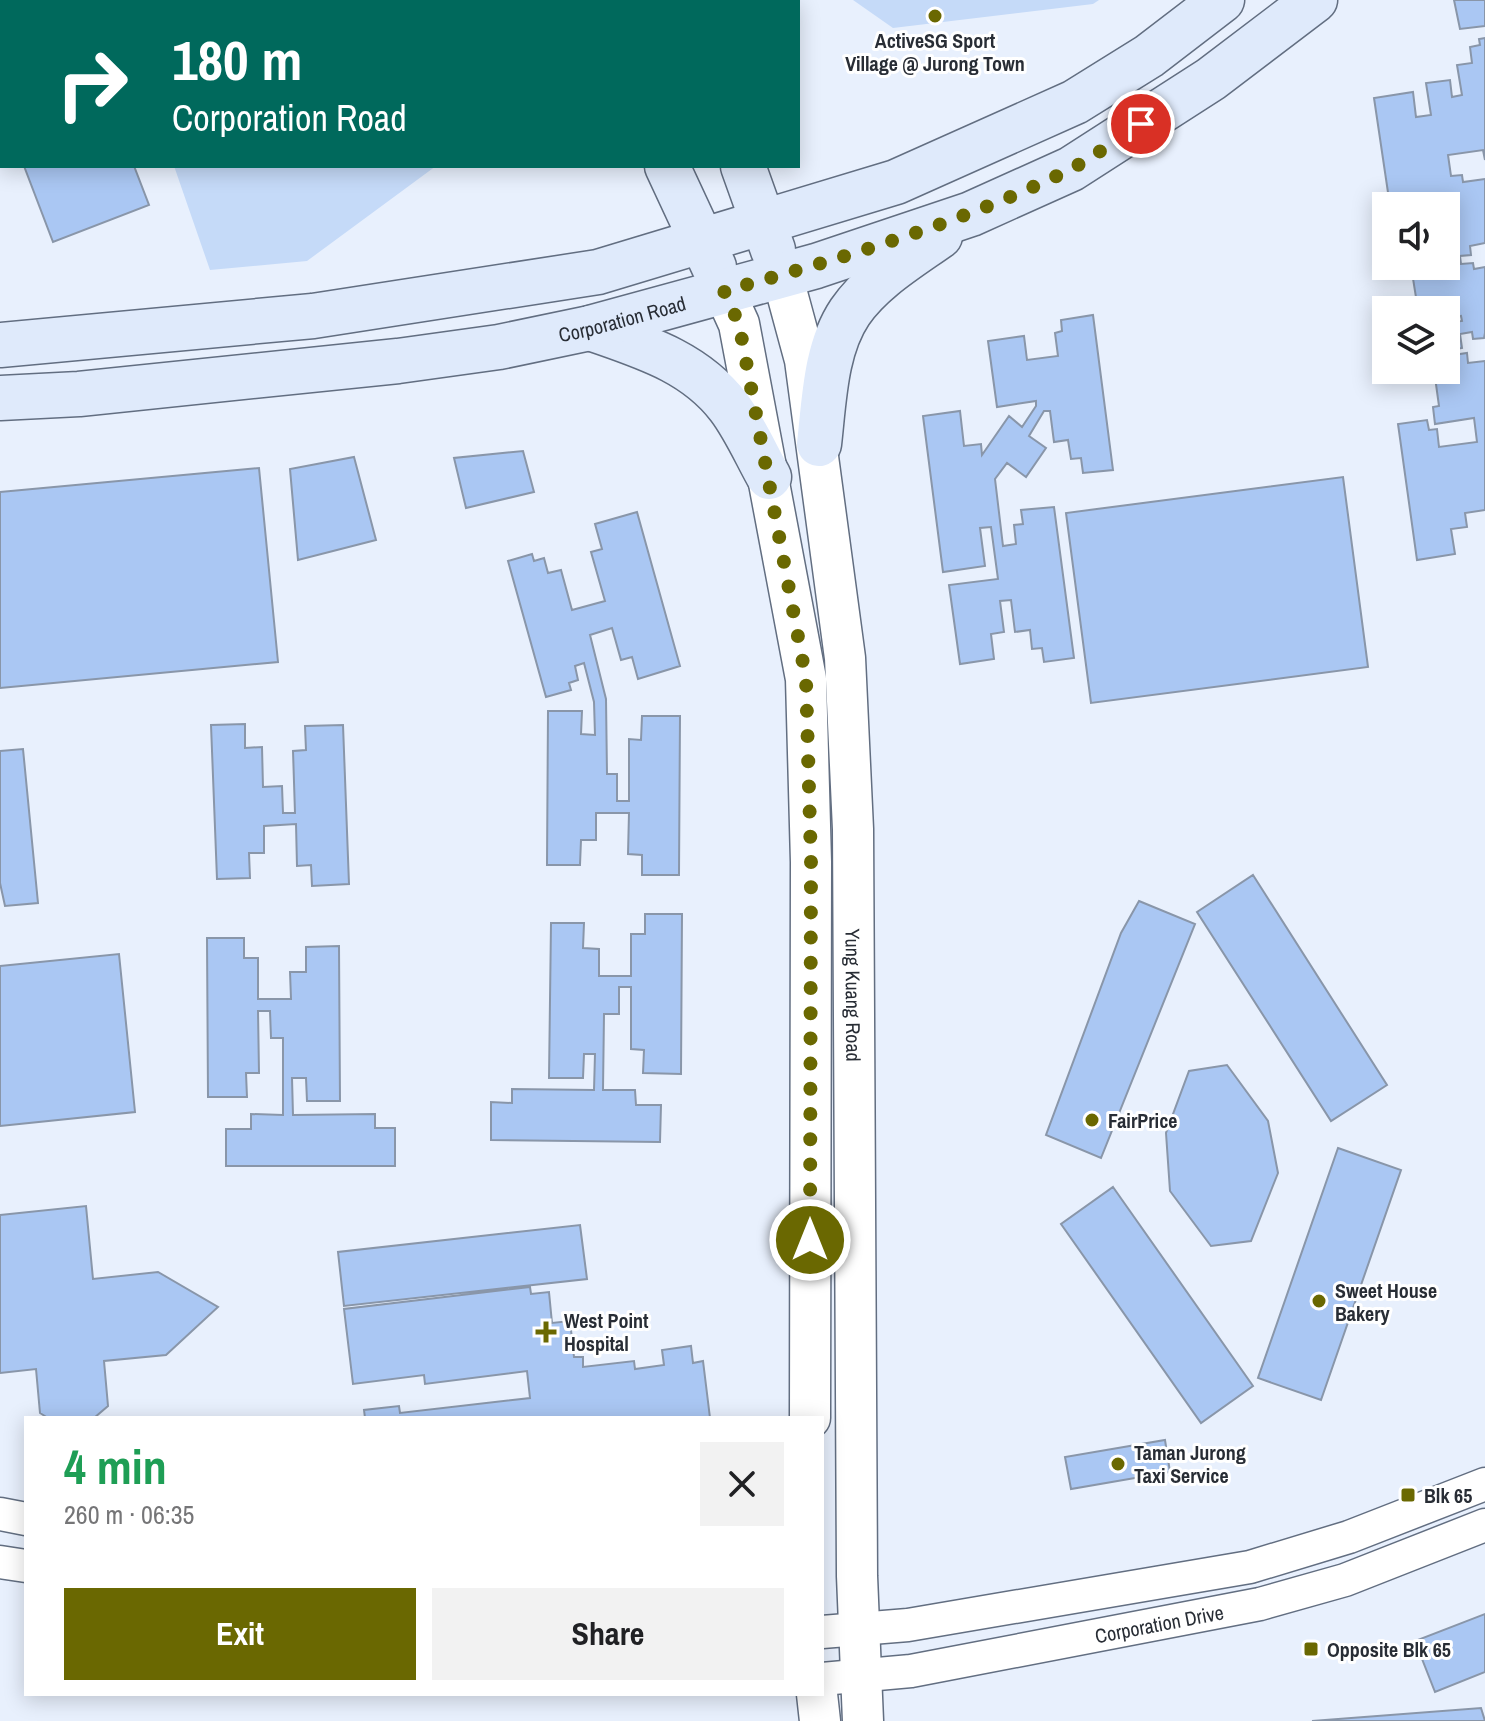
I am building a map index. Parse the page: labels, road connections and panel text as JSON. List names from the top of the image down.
{
  "streets": {
    "main road": ["Corporation Road"],
    "street": ["Yung Kuang Road", "Corporation Drive"]
  },
  "crossings": [
    ["Corporation Road", "Yung Kuang Road"],
    ["Yung Kuang Road", "Corporation Drive"]
  ],
  "places": {
    "other": [
      "ActiveSG Sport Village @ Jurong Town",
      "FairPrice",
      "Sweet House Bakery",
      "Taman Jurong Taxi Service"
    ],
    "health": ["West Point Hospital"],
    "transit": ["Blk 65", "Opposite Blk 65"]
  },
  "page": {
    "turn": ["180 m", "Corporation Road"],
    "heading": ["4 min", "260 m · 06:35"],
    "buttons": ["Exit", "Share"]
  }
}
